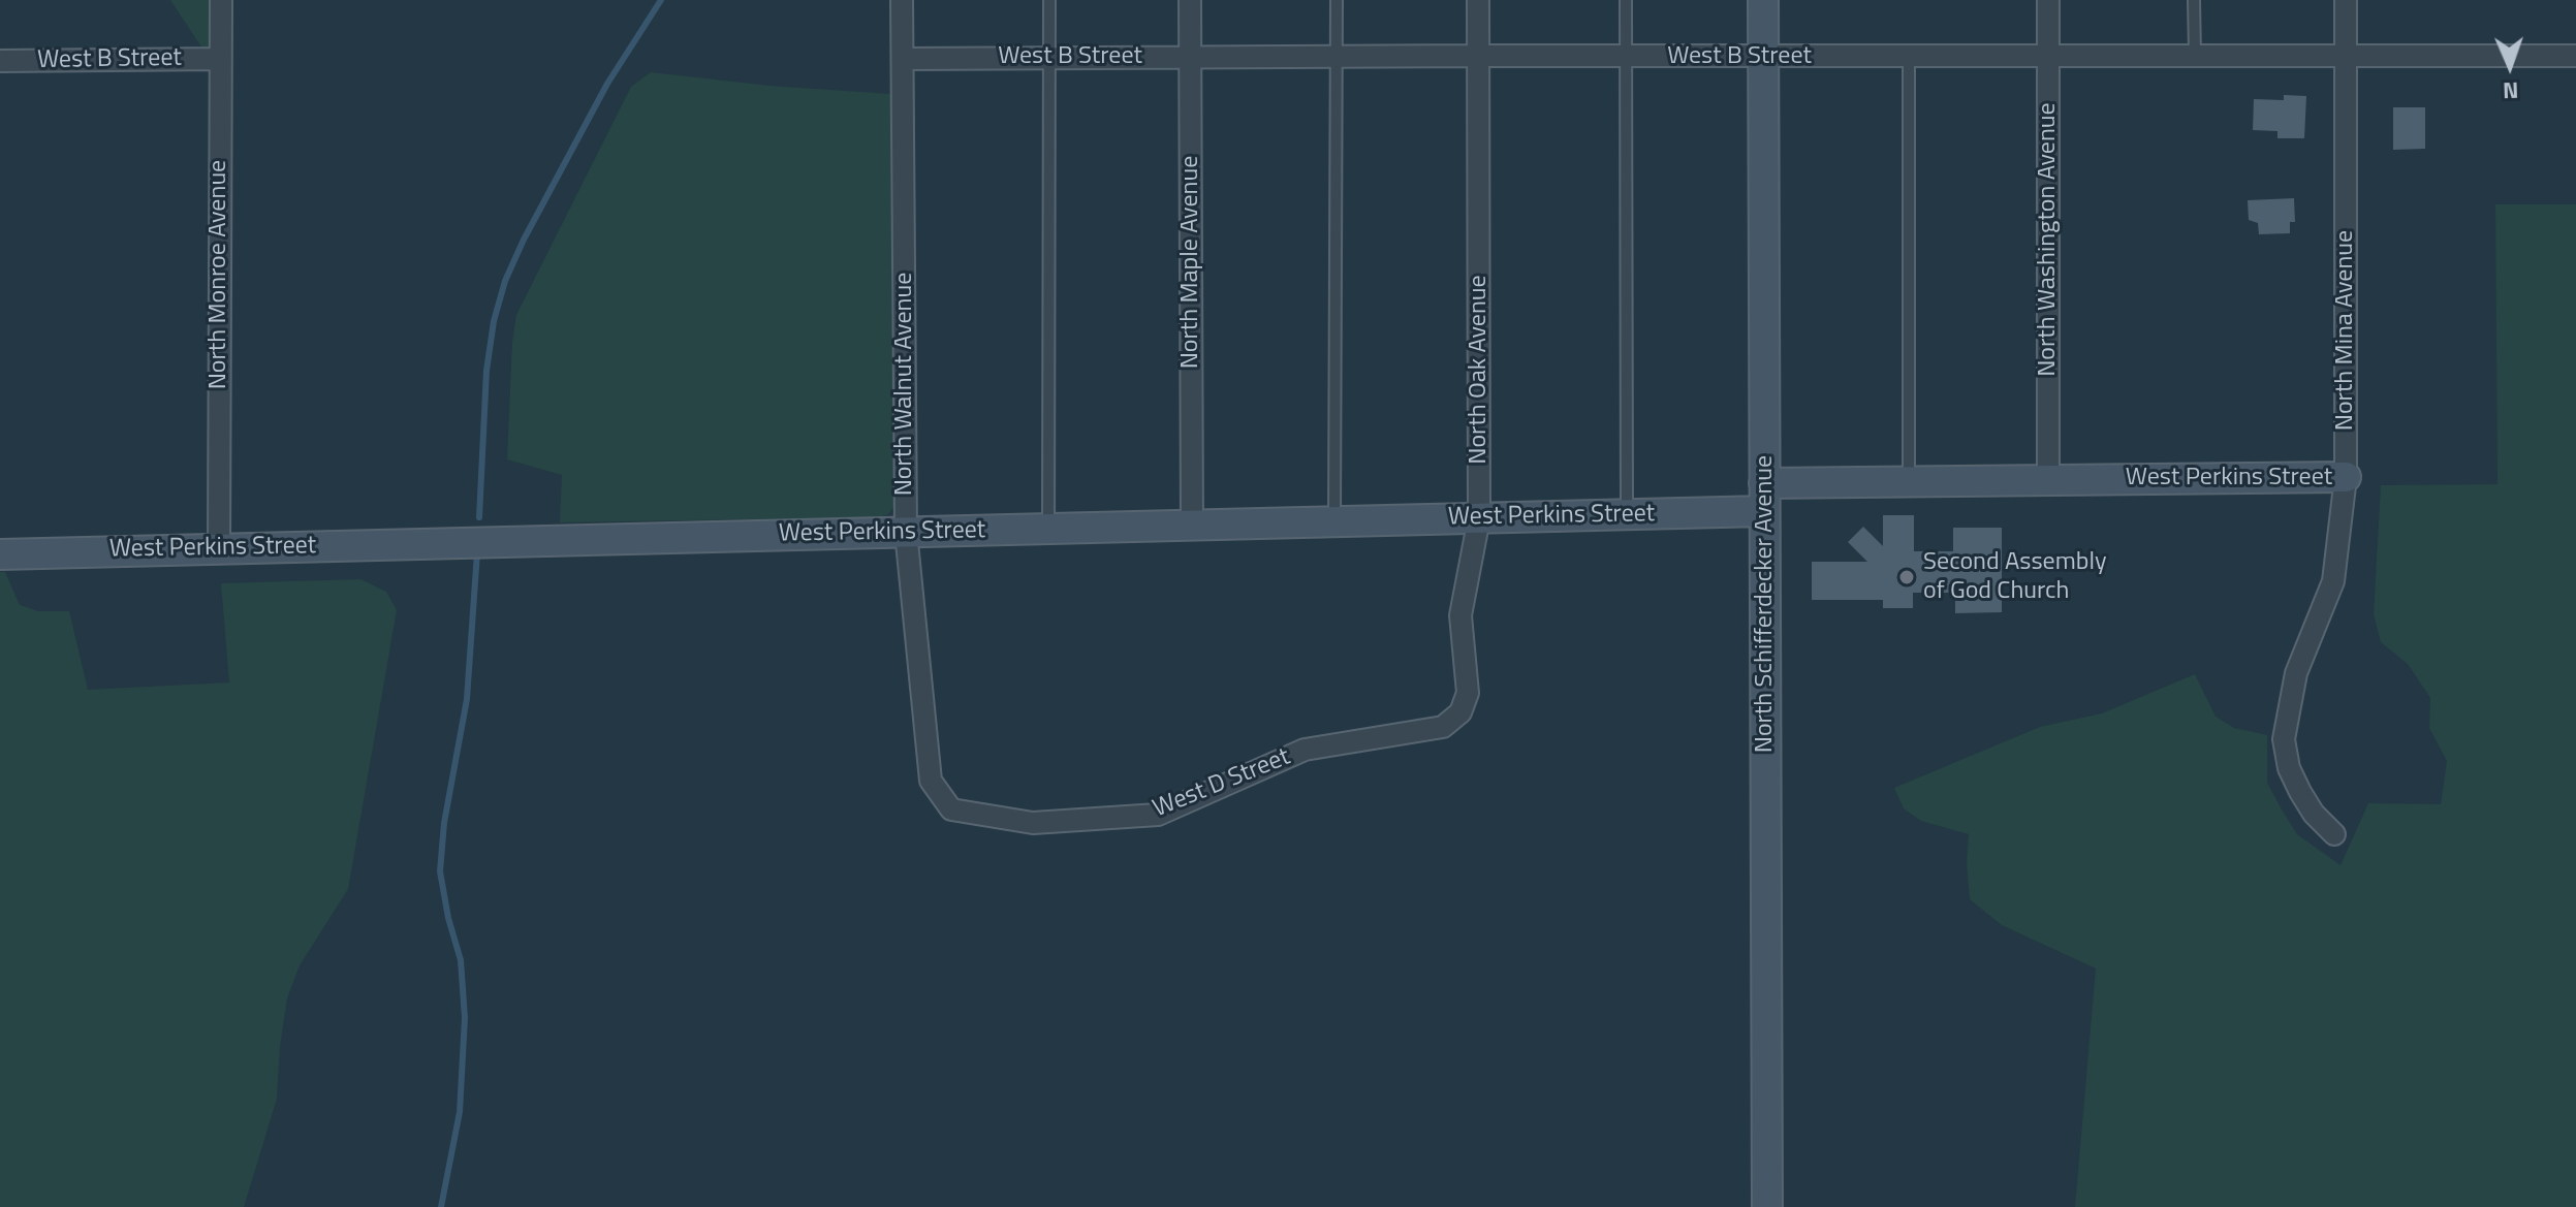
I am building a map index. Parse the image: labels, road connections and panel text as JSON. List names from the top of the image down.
{
  "streets": {
    "street": [
      "West B Street",
      "North Washington Avenue",
      "North Maple Avenue",
      "North Monroe Avenue",
      "North Mina Avenue",
      "North Oak Avenue",
      "North Walnut Avenue",
      "West Perkins Street",
      "North Schifferdecker Avenue",
      "West D Street"
    ]
  },
  "crossings": [
    ["West B Street", "North Washington Avenue"],
    ["West B Street", "North Maple Avenue"],
    ["West B Street", "North Monroe Avenue"],
    ["West B Street", "North Mina Avenue"],
    ["West B Street", "North Oak Avenue"],
    ["West B Street", "North Walnut Avenue"],
    ["West B Street", "North Schifferdecker Avenue"],
    ["North Washington Avenue", "West Perkins Street"],
    ["North Maple Avenue", "West Perkins Street"],
    ["North Monroe Avenue", "West Perkins Street"],
    ["North Mina Avenue", "West Perkins Street"],
    ["North Oak Avenue", "West Perkins Street"],
    ["North Oak Avenue", "West D Street"],
    ["North Walnut Avenue", "West Perkins Street"],
    ["North Walnut Avenue", "West D Street"],
    ["West Perkins Street", "North Schifferdecker Avenue"]
  ],
  "places": ["Second Assembly of God Church"],
  "north": "bottom"
}
